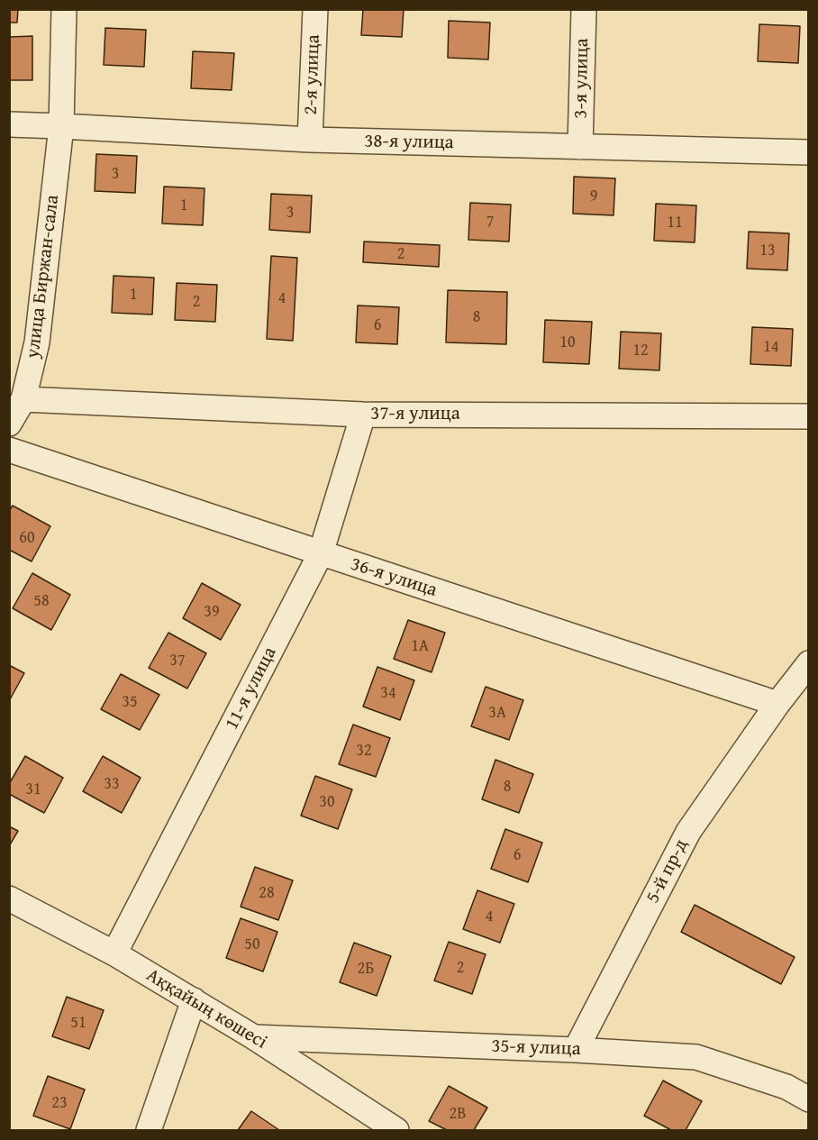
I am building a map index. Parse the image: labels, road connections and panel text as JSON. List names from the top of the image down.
{
  "streets": {
    "street": [
      "2-я улица",
      "3-я улица",
      "38-я улица",
      "улица Биржан-сала",
      "37-я улица",
      "36-я улица",
      "11-я улица",
      "5-й пр-д",
      "Аққайың көшесі",
      "35-я улица"
    ]
  },
  "crossings": [
    ["2-я улица", "38-я улица"],
    ["3-я улица", "38-я улица"],
    ["38-я улица", "улица Биржан-сала"],
    ["улица Биржан-сала", "37-я улица"],
    ["37-я улица", "11-я улица"],
    ["36-я улица", "11-я улица"],
    ["36-я улица", "5-й пр-д"],
    ["11-я улица", "Аққайың көшесі"],
    ["5-й пр-д", "35-я улица"],
    ["Аққайың көшесі", "35-я улица"]
  ],
  "house_numbers": [
    "3",
    "9",
    "1",
    "3",
    "7",
    "11",
    "13",
    "2",
    "1",
    "4",
    "2",
    "8",
    "6",
    "10",
    "14",
    "12",
    "60",
    "58",
    "39",
    "1А",
    "37",
    "34",
    "35",
    "3А",
    "32",
    "33",
    "8",
    "31",
    "30",
    "6",
    "28",
    "4",
    "50",
    "2",
    "2Б",
    "51",
    "23",
    "2В"
  ]
}
